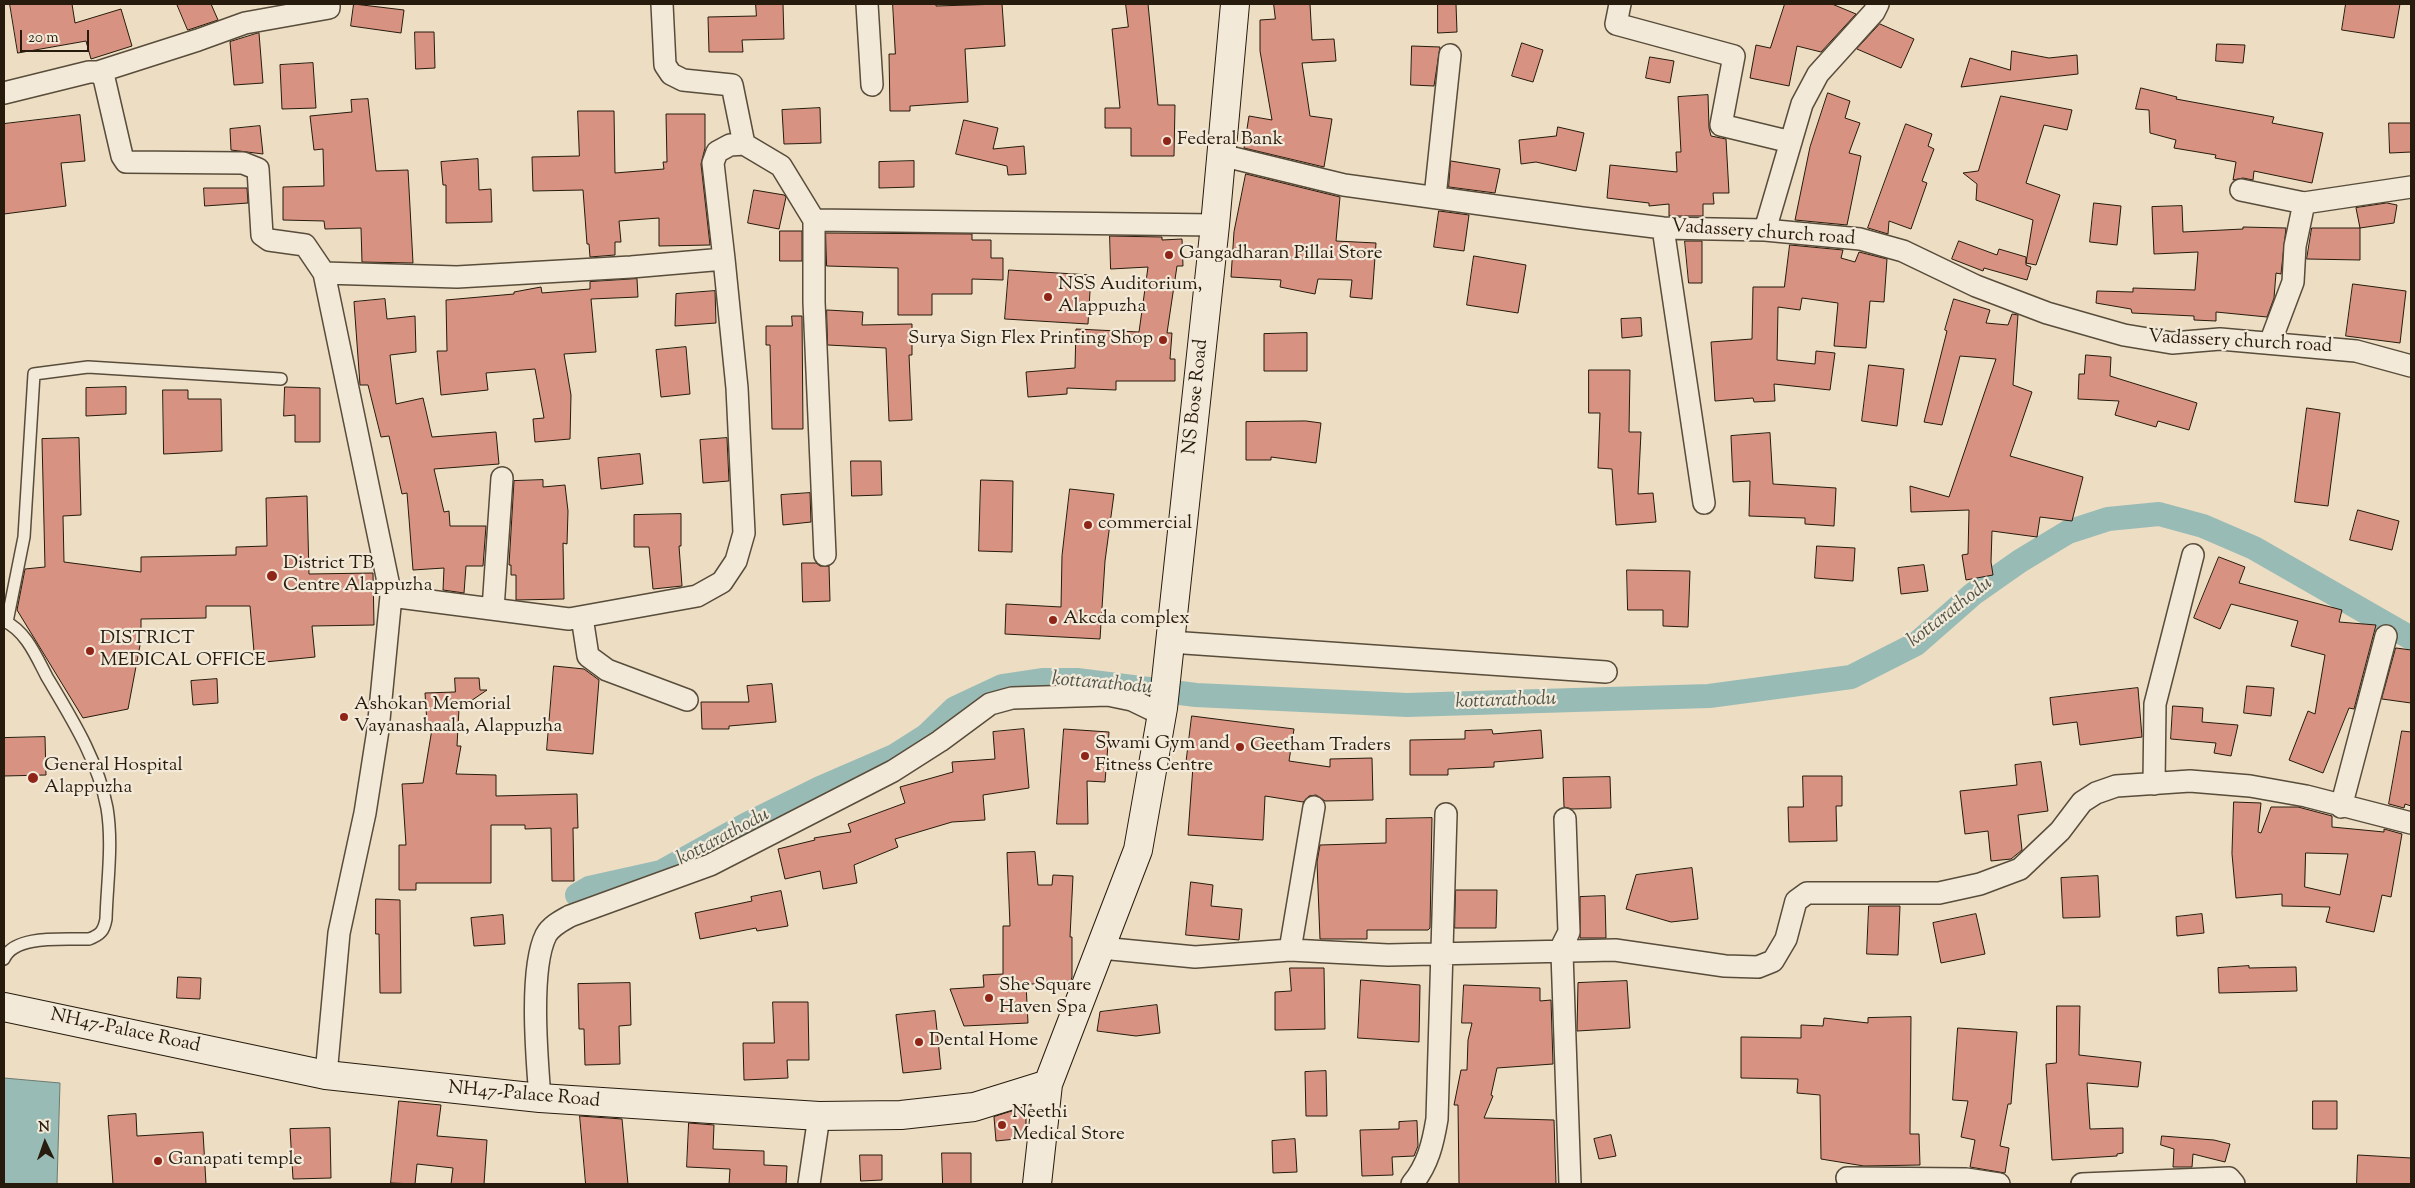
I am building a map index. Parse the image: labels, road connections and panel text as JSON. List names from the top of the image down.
{
  "streets": {
    "main road": ["NS Bose Road", "NH47-Palace Road"],
    "street": ["Vadassery church road"]
  },
  "crossings": [
    ["Vadassery church road", "NS Bose Road"],
    ["NS Bose Road", "NH47-Palace Road"]
  ],
  "water": ["kottarathodu"],
  "places": [
    "Federal Bank",
    "Gangadharan Pillai Store",
    "NSS Auditorium, Alappuzha",
    "Surya Sign Flex Printing Shop",
    "commercial",
    "District TB Centre Alappuzha",
    "Akcda complex",
    "DISTRICT MEDICAL OFFICE",
    "Ashokan Memorial Vayanashaala, Alappuzha",
    "Geetham Traders",
    "Swami Gym and Fitness Centre",
    "General Hospital Alappuzha",
    "She Square Haven Spa",
    "Dental Home",
    "Neethi Medical Store",
    "Ganapati temple"
  ],
  "scale_bar": "20 m",
  "north": "top"
}
